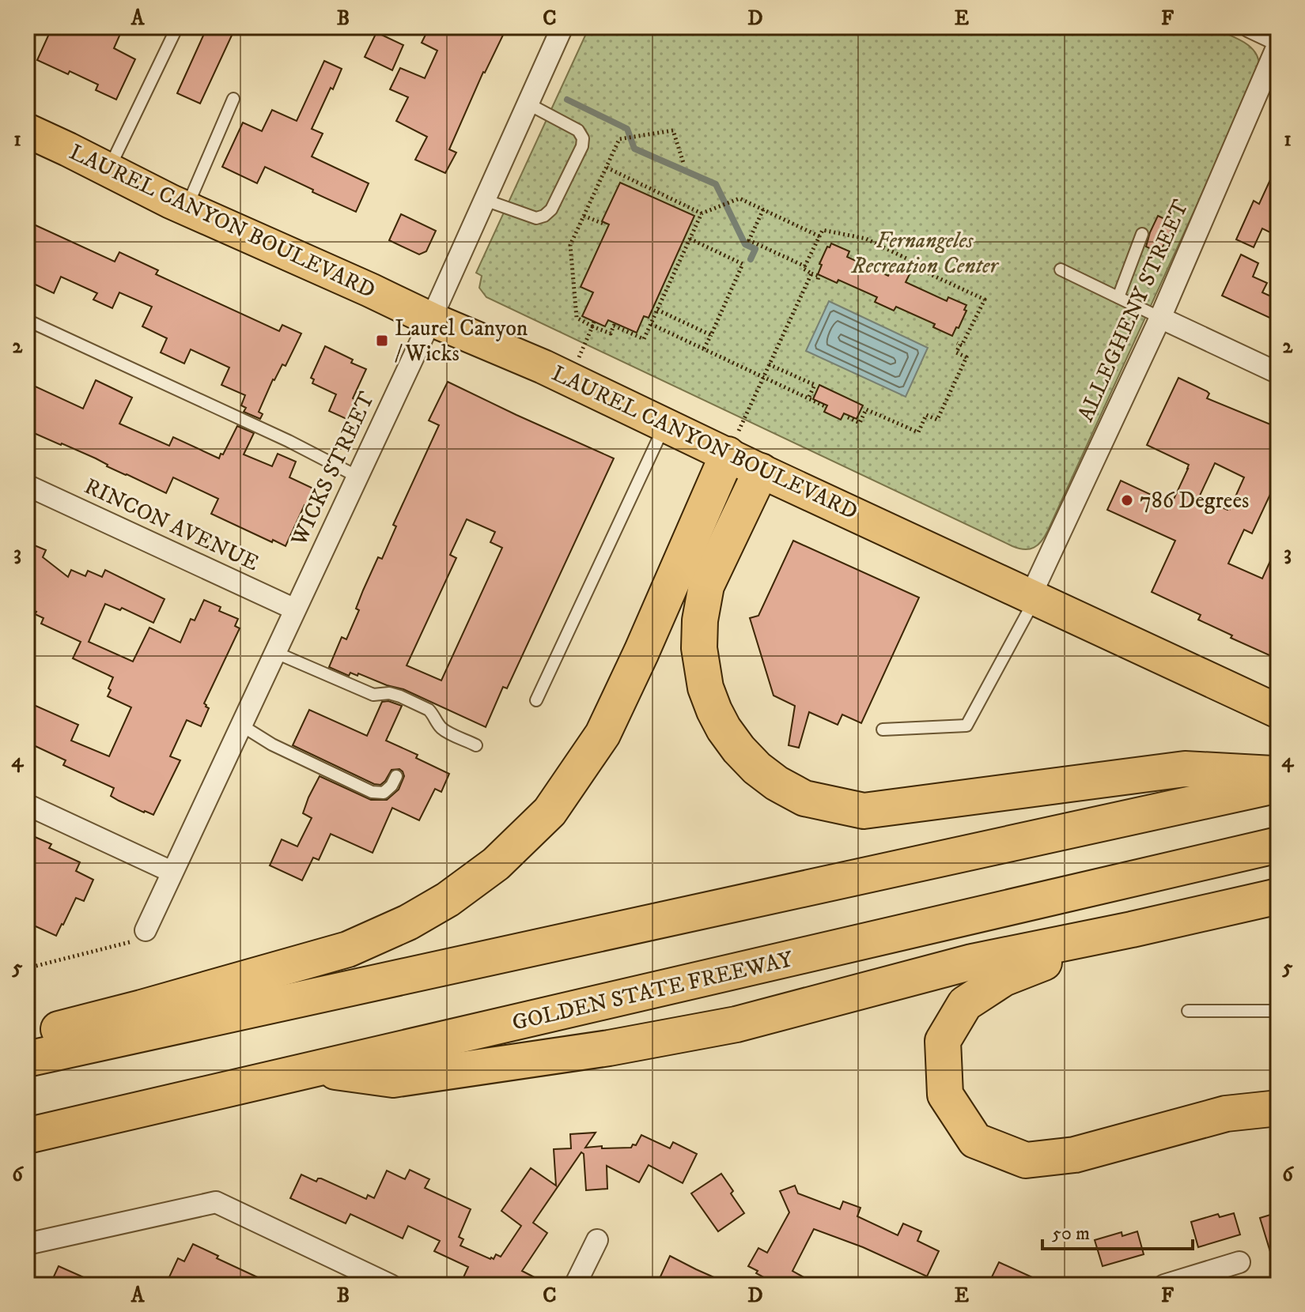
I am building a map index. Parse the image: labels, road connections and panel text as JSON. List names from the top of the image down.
{
  "streets": {
    "highway": ["GOLDEN STATE FREEWAY"],
    "main road": ["LAUREL CANYON BOULEVARD"],
    "street": ["ALLEGHENY STREET", "WICKS STREET", "RINCON AVENUE"]
  },
  "crossings": [
    ["LAUREL CANYON BOULEVARD", "ALLEGHENY STREET"],
    ["LAUREL CANYON BOULEVARD", "WICKS STREET"],
    ["WICKS STREET", "RINCON AVENUE"]
  ],
  "parks": ["Fernangeles Recreation Center"],
  "places": {
    "transit": ["Laurel Canyon / Wicks"],
    "other": ["786 Degrees"]
  },
  "scale_bar": "50 m",
  "grid": {
    "columns": [
      "A",
      "B",
      "C",
      "D",
      "E",
      "F"
    ],
    "rows": [
      "1",
      "2",
      "3",
      "4",
      "5",
      "6"
    ]
  }
}
